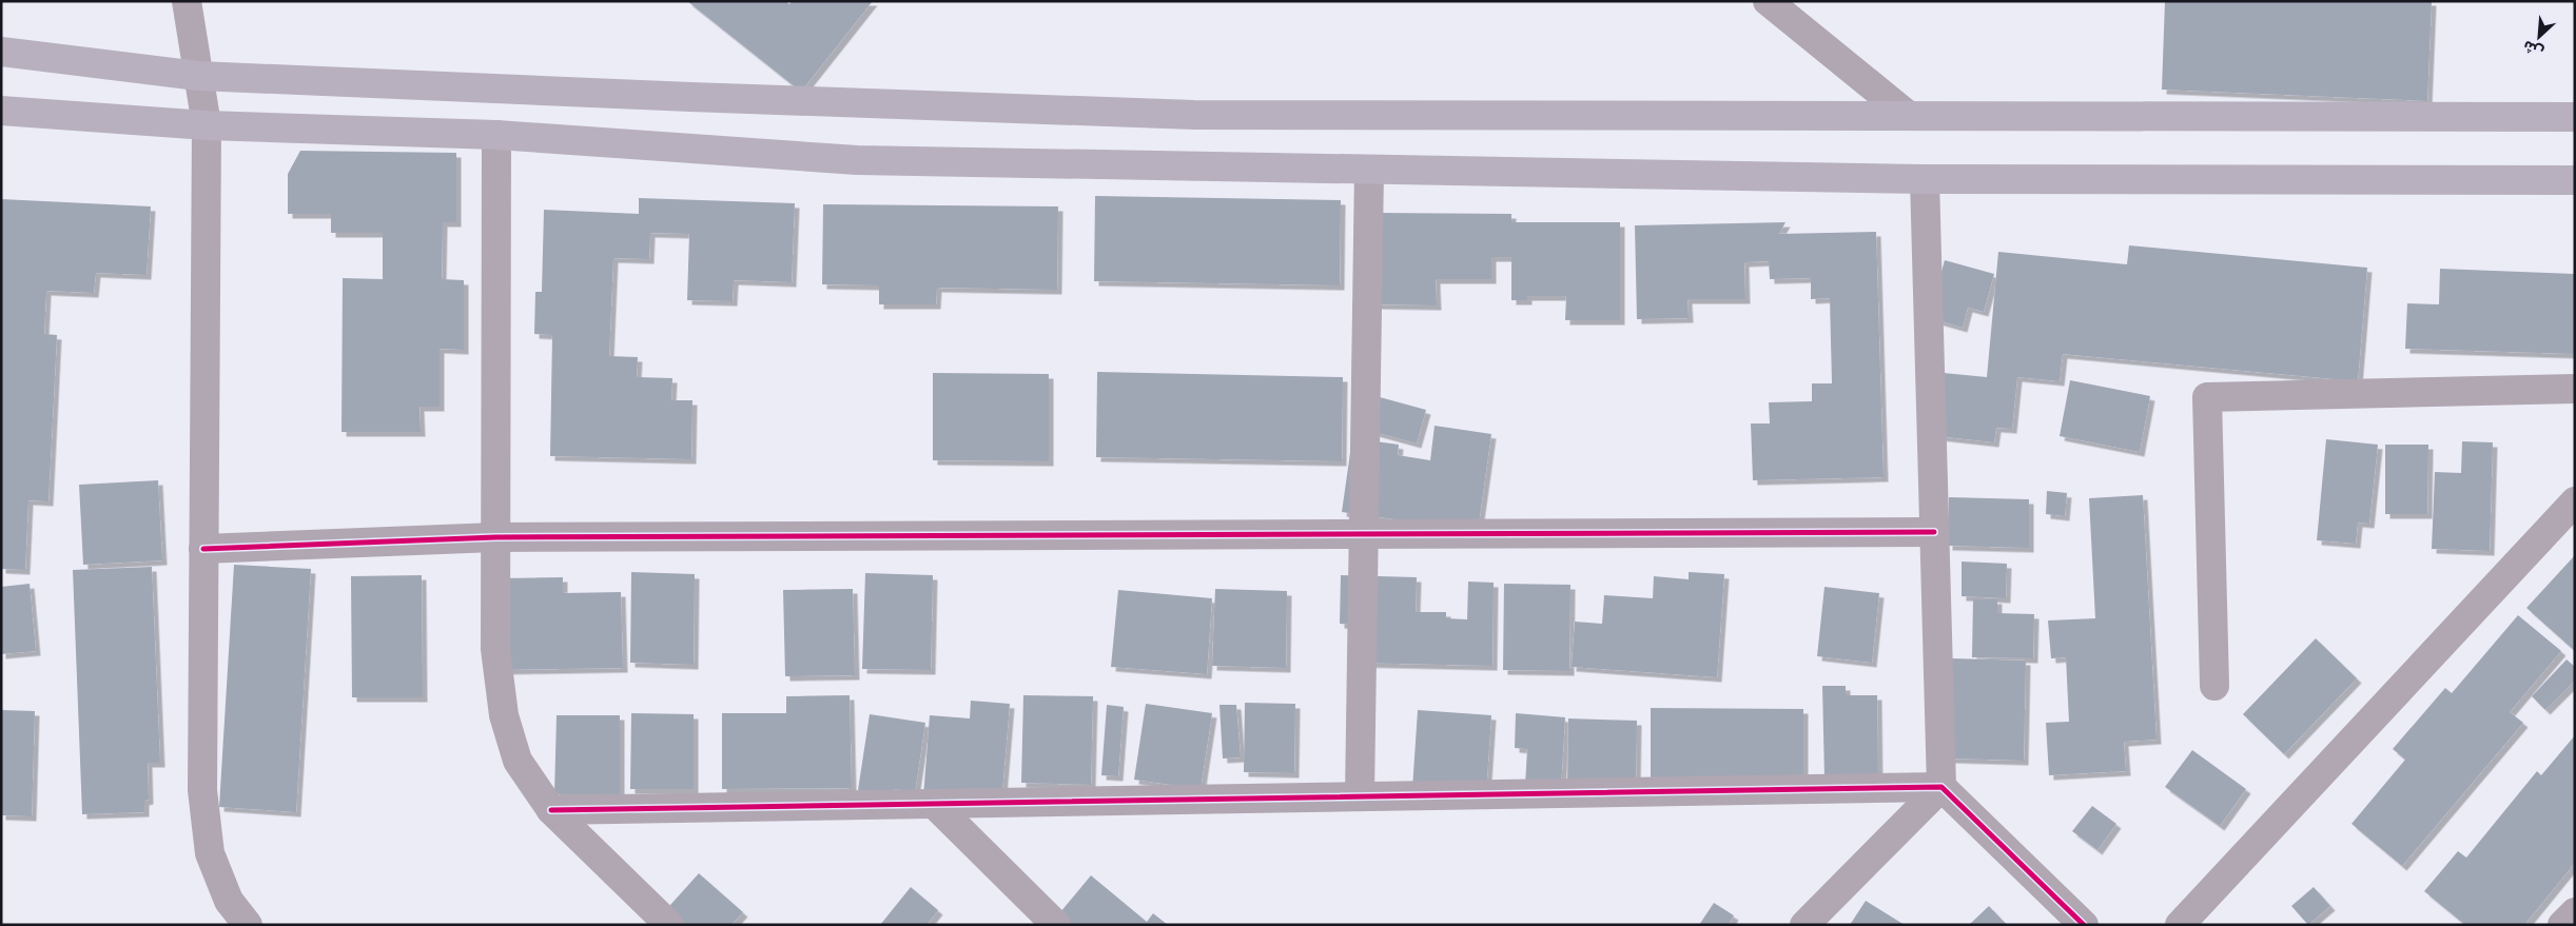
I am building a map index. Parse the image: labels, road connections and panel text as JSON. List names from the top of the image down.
{
  "north": "bottom left"
}
